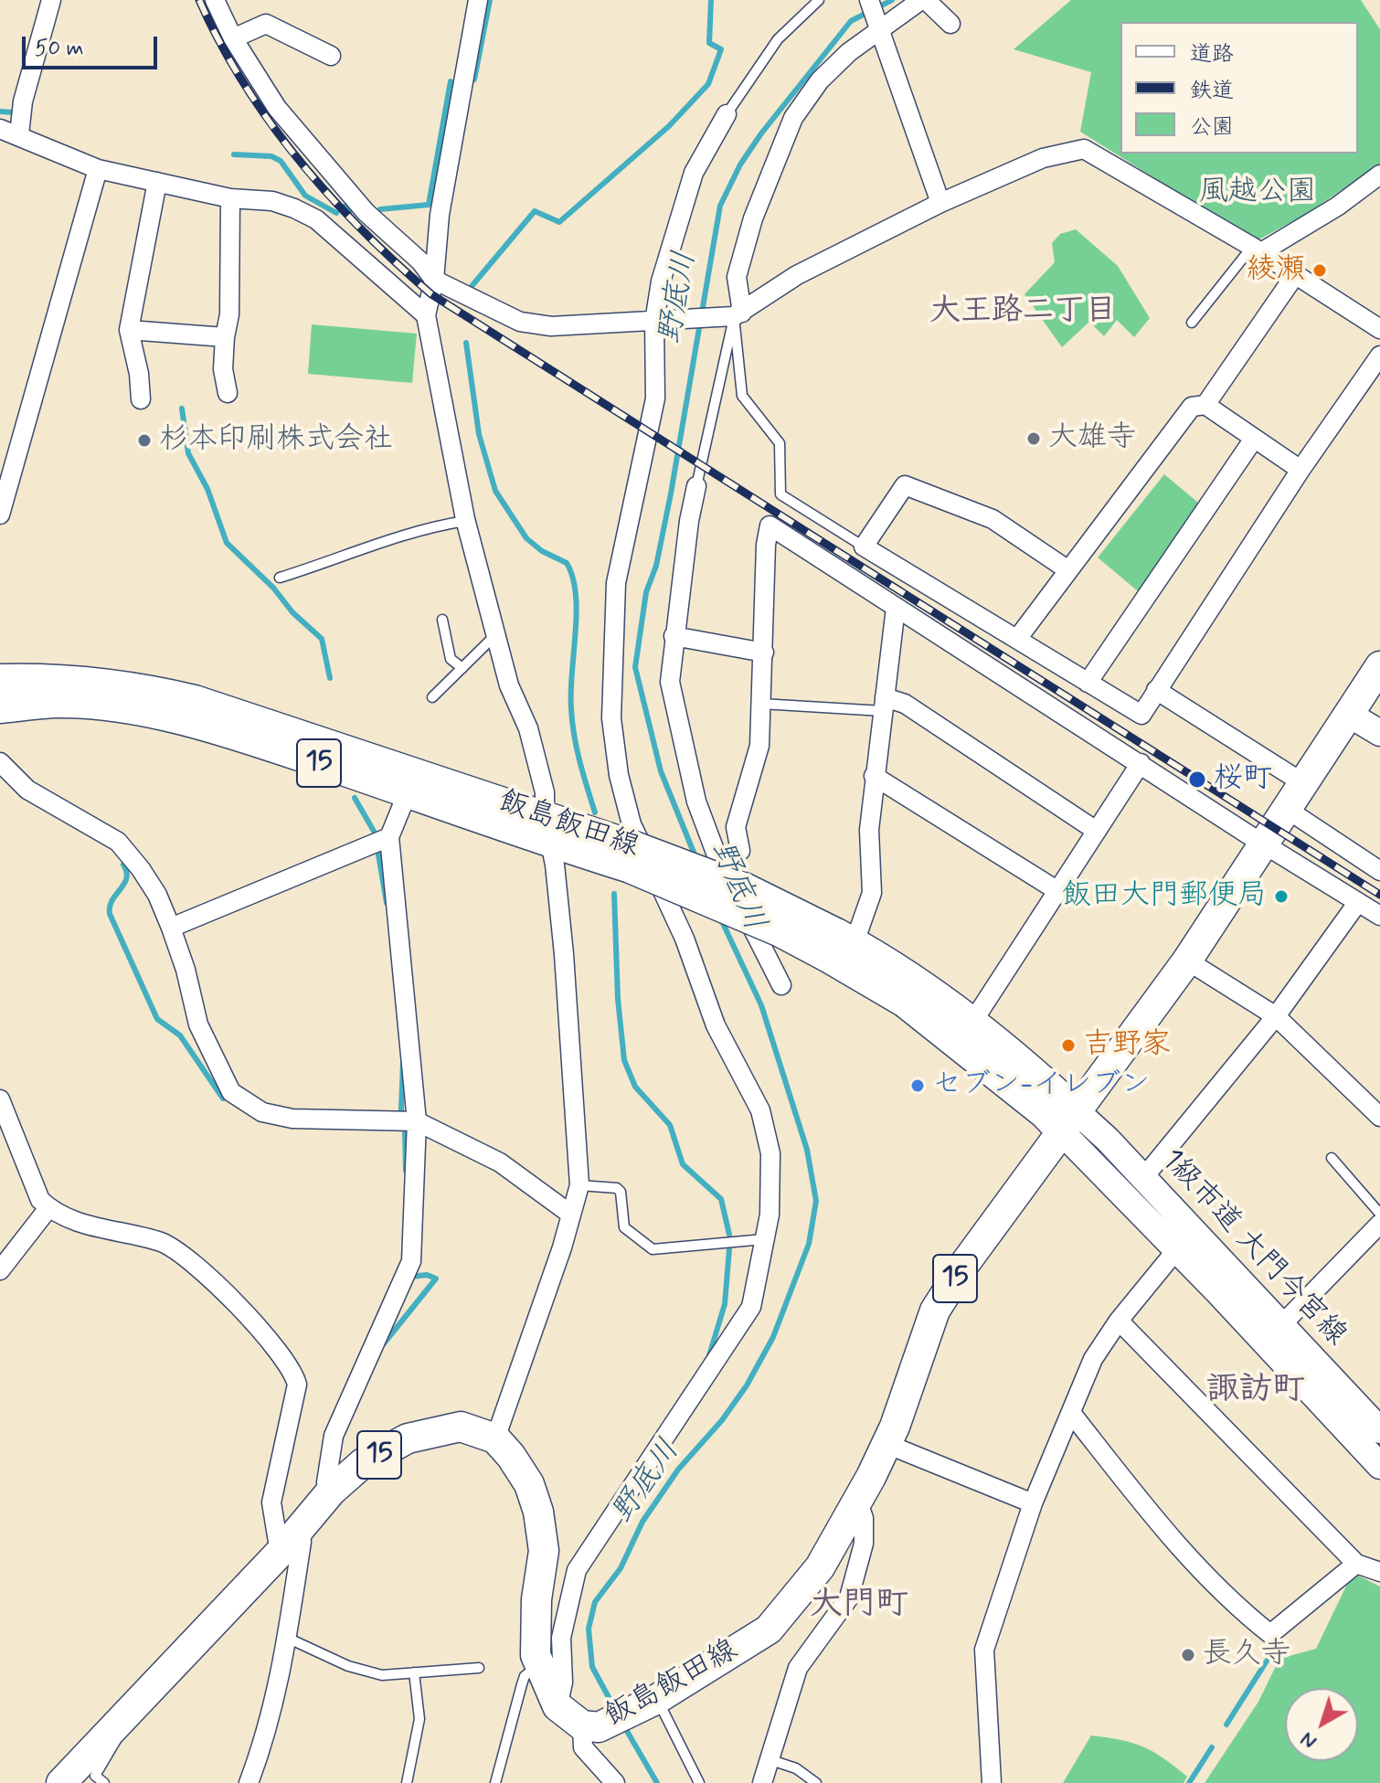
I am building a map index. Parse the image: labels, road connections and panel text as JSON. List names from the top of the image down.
{
  "streets": {
    "main road": ["15", "飯島飯田線"],
    "street": ["1級市道 大門今宮線"]
  },
  "crossings": [
    ["15", "飯島飯田線"],
    ["飯島飯田線", "1級市道 大門今宮線"]
  ],
  "districts": ["大王路二丁目", "諏訪町", "大門町"],
  "water": ["野底川"],
  "parks": ["風越公園"],
  "places": [
    "綾瀬",
    "大雄寺",
    "杉本印刷株式会社",
    "桜町",
    "飯田大門郵便局",
    "吉野家",
    "セブン-イレブン",
    "長久寺"
  ],
  "legend": ["道路", "鉄道", "公園"],
  "scale_bar": "50 m",
  "north": "bottom left"
}
